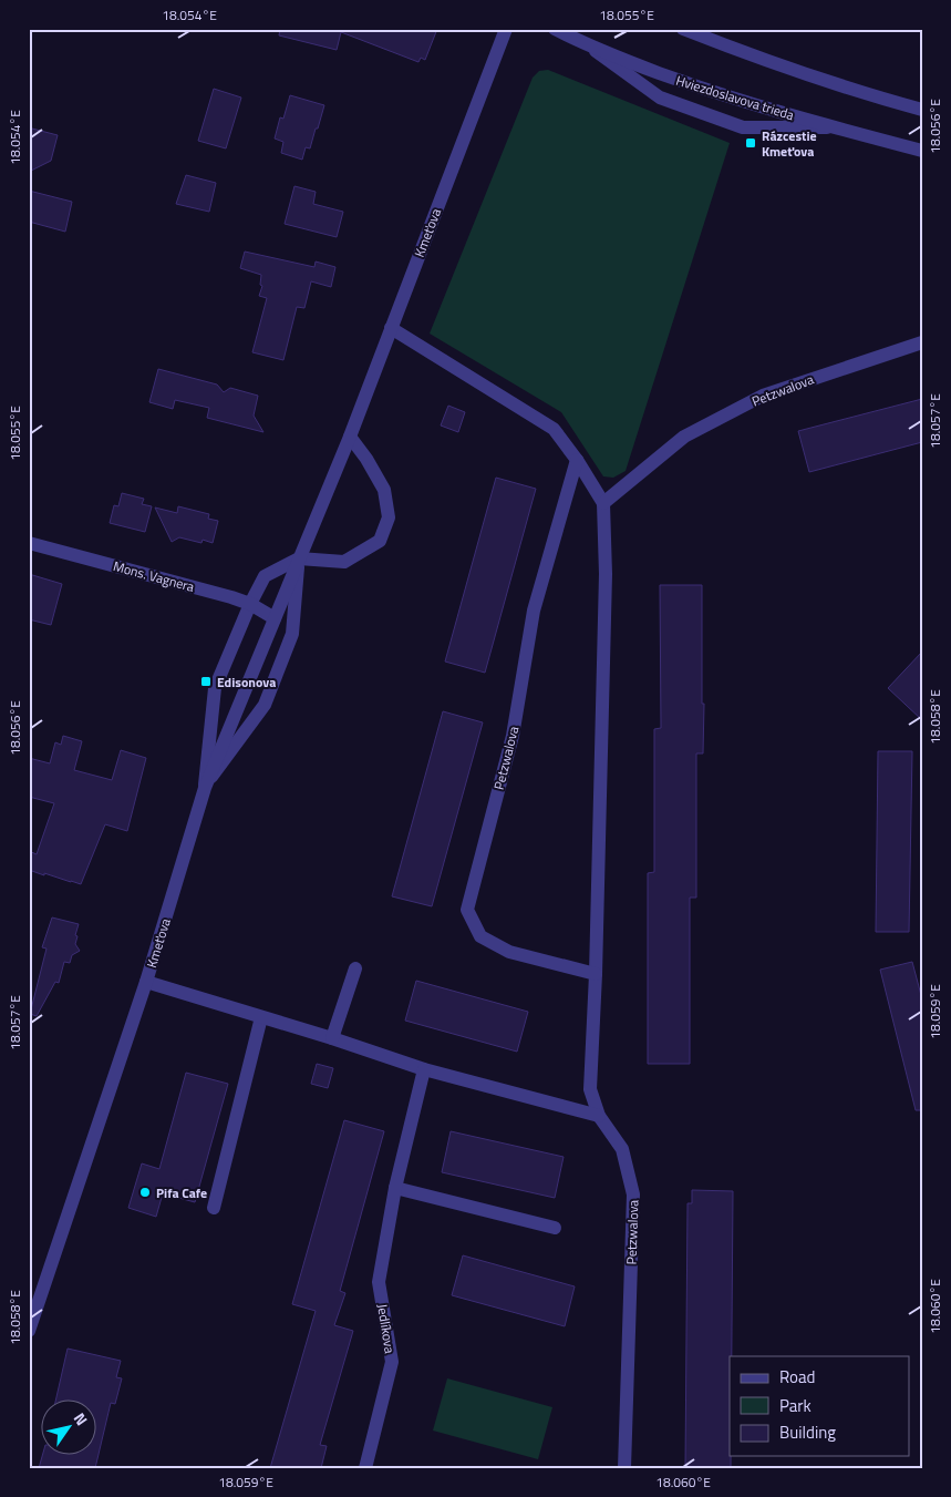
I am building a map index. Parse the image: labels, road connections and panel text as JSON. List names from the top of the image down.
{
  "streets": {
    "street": [
      "Hviezdoslavova trieda",
      "Kmeťova",
      "Petzwalova",
      "Mons. Vagnera",
      "Jedlíkova"
    ]
  },
  "crossings": [
    ["Kmeťova", "Petzwalova"],
    ["Kmeťova", "Mons. Vagnera"]
  ],
  "places": {
    "transit": ["Rázcestie Kmeťova", "Edisonova"],
    "other": ["Pifa Cafe"]
  },
  "legend": ["Road", "Park", "Building"],
  "north": "top right",
  "coordinates": [
    "18.054°E",
    "18.055°E",
    "18.056°E",
    "18.057°E",
    "18.058°E",
    "18.059°E",
    "18.060°E"
  ]
}
